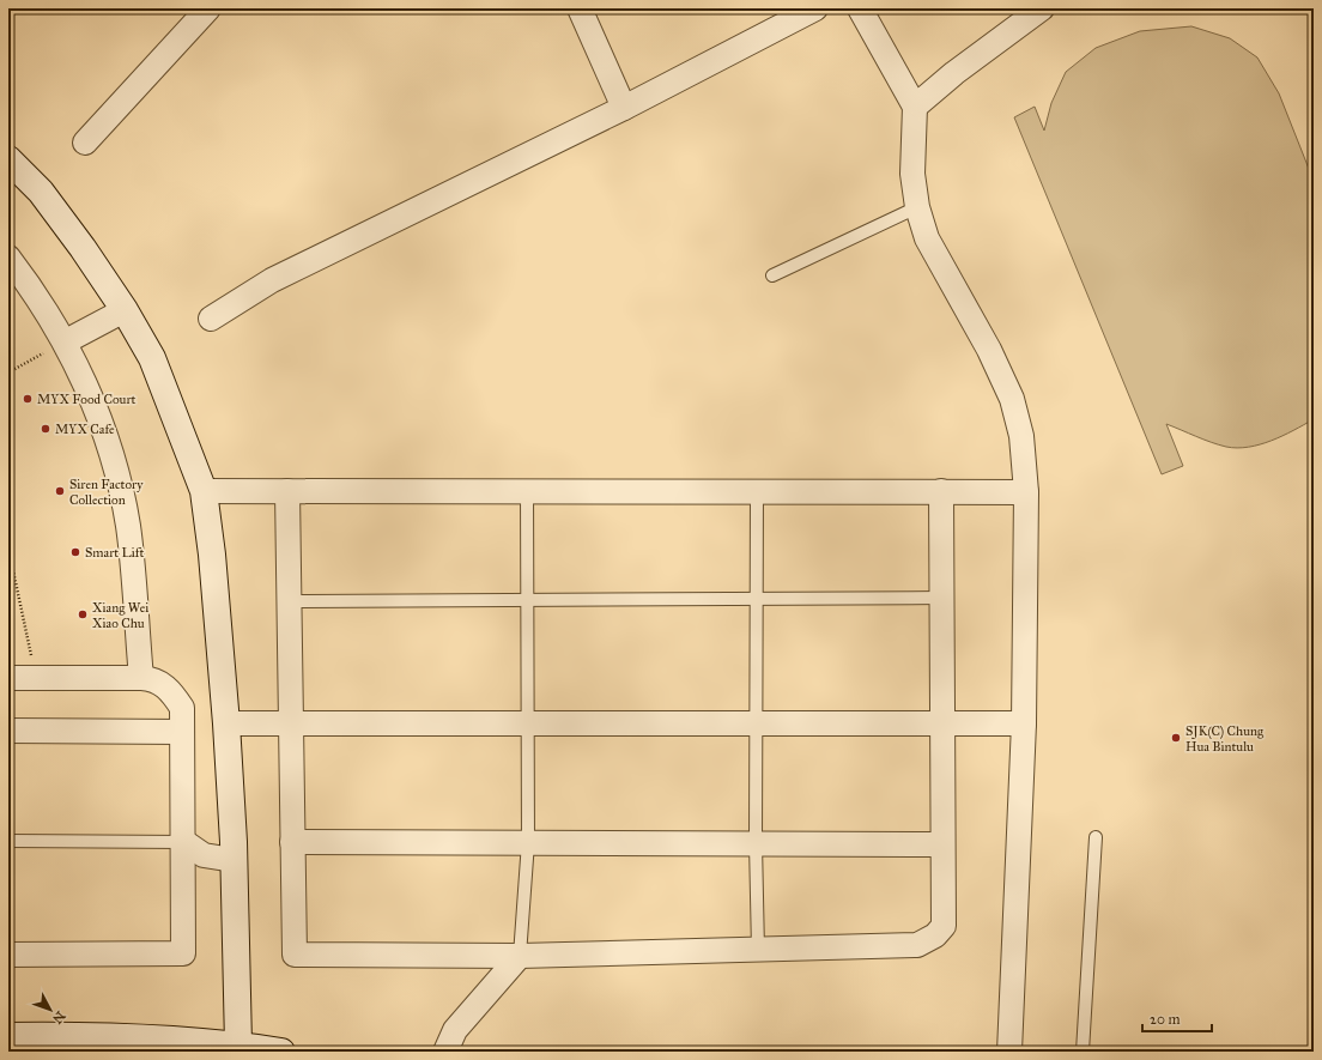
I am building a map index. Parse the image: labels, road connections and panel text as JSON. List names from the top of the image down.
{
  "places": [
    "MYX Food Court",
    "MYX Cafe",
    "Siren Factory Collection",
    "Smart Lift",
    "Xiang Wei Xiao Chu",
    "SJK(C) Chung Hua Bintulu"
  ],
  "scale_bar": "20 m",
  "north": "bottom right"
}
